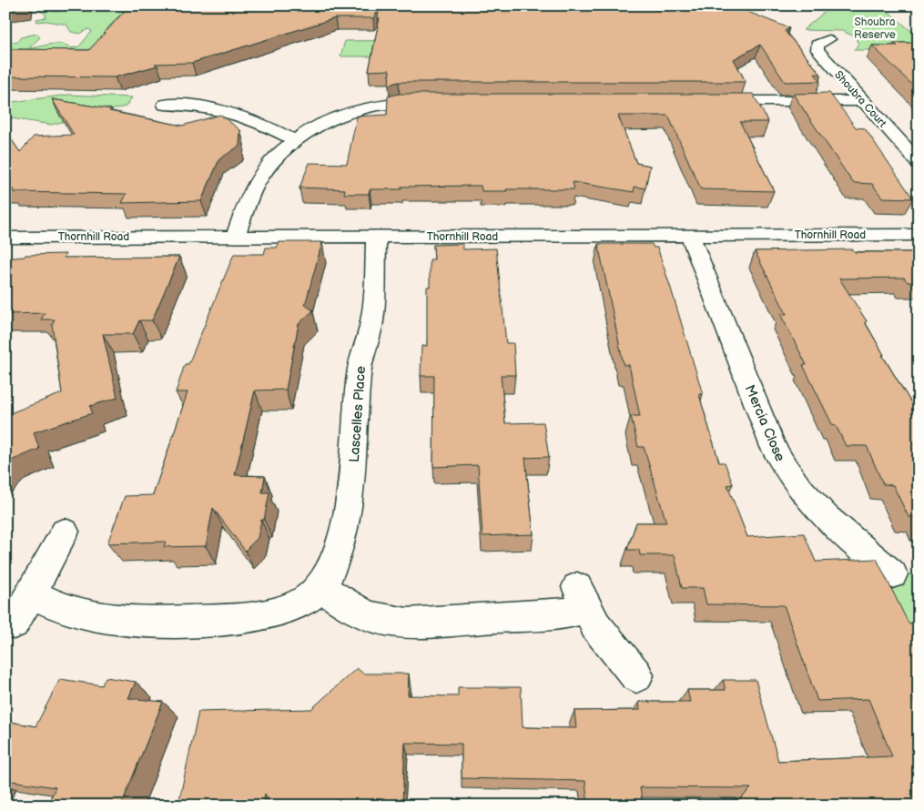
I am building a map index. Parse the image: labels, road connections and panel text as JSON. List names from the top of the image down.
{
  "streets": {
    "street": [
      "Shoubra Court",
      "Thornhill Road",
      "Lascelles Place",
      "Mercia Close"
    ]
  },
  "crossings": [
    ["Thornhill Road", "Lascelles Place"],
    ["Thornhill Road", "Mercia Close"]
  ],
  "parks": ["Shoubra Reserve"]
}
